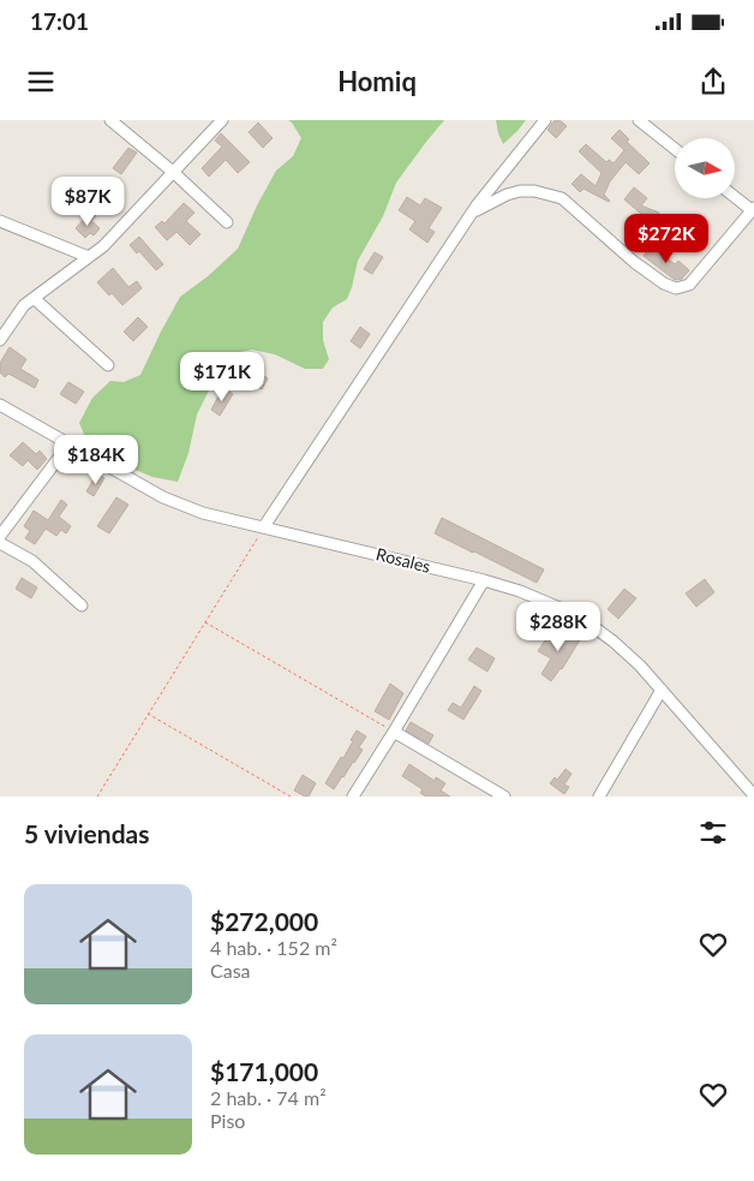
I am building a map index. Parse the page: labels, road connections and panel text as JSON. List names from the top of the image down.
{
  "streets": {
    "street": ["Rosales"]
  },
  "north": "right",
  "page": {
    "status": "17:01",
    "header": "Homiq",
    "price": [
      "$87K",
      "$272K",
      "$171K",
      "$184K",
      "$288K"
    ],
    "heading": "5 viviendas",
    "list": [
      {
        "name": "$272,000",
        "note": "4 hab. · 152 m² · Casa"
      },
      {
        "name": "$171,000",
        "note": "2 hab. · 74 m² · Piso"
      }
    ]
  }
}
